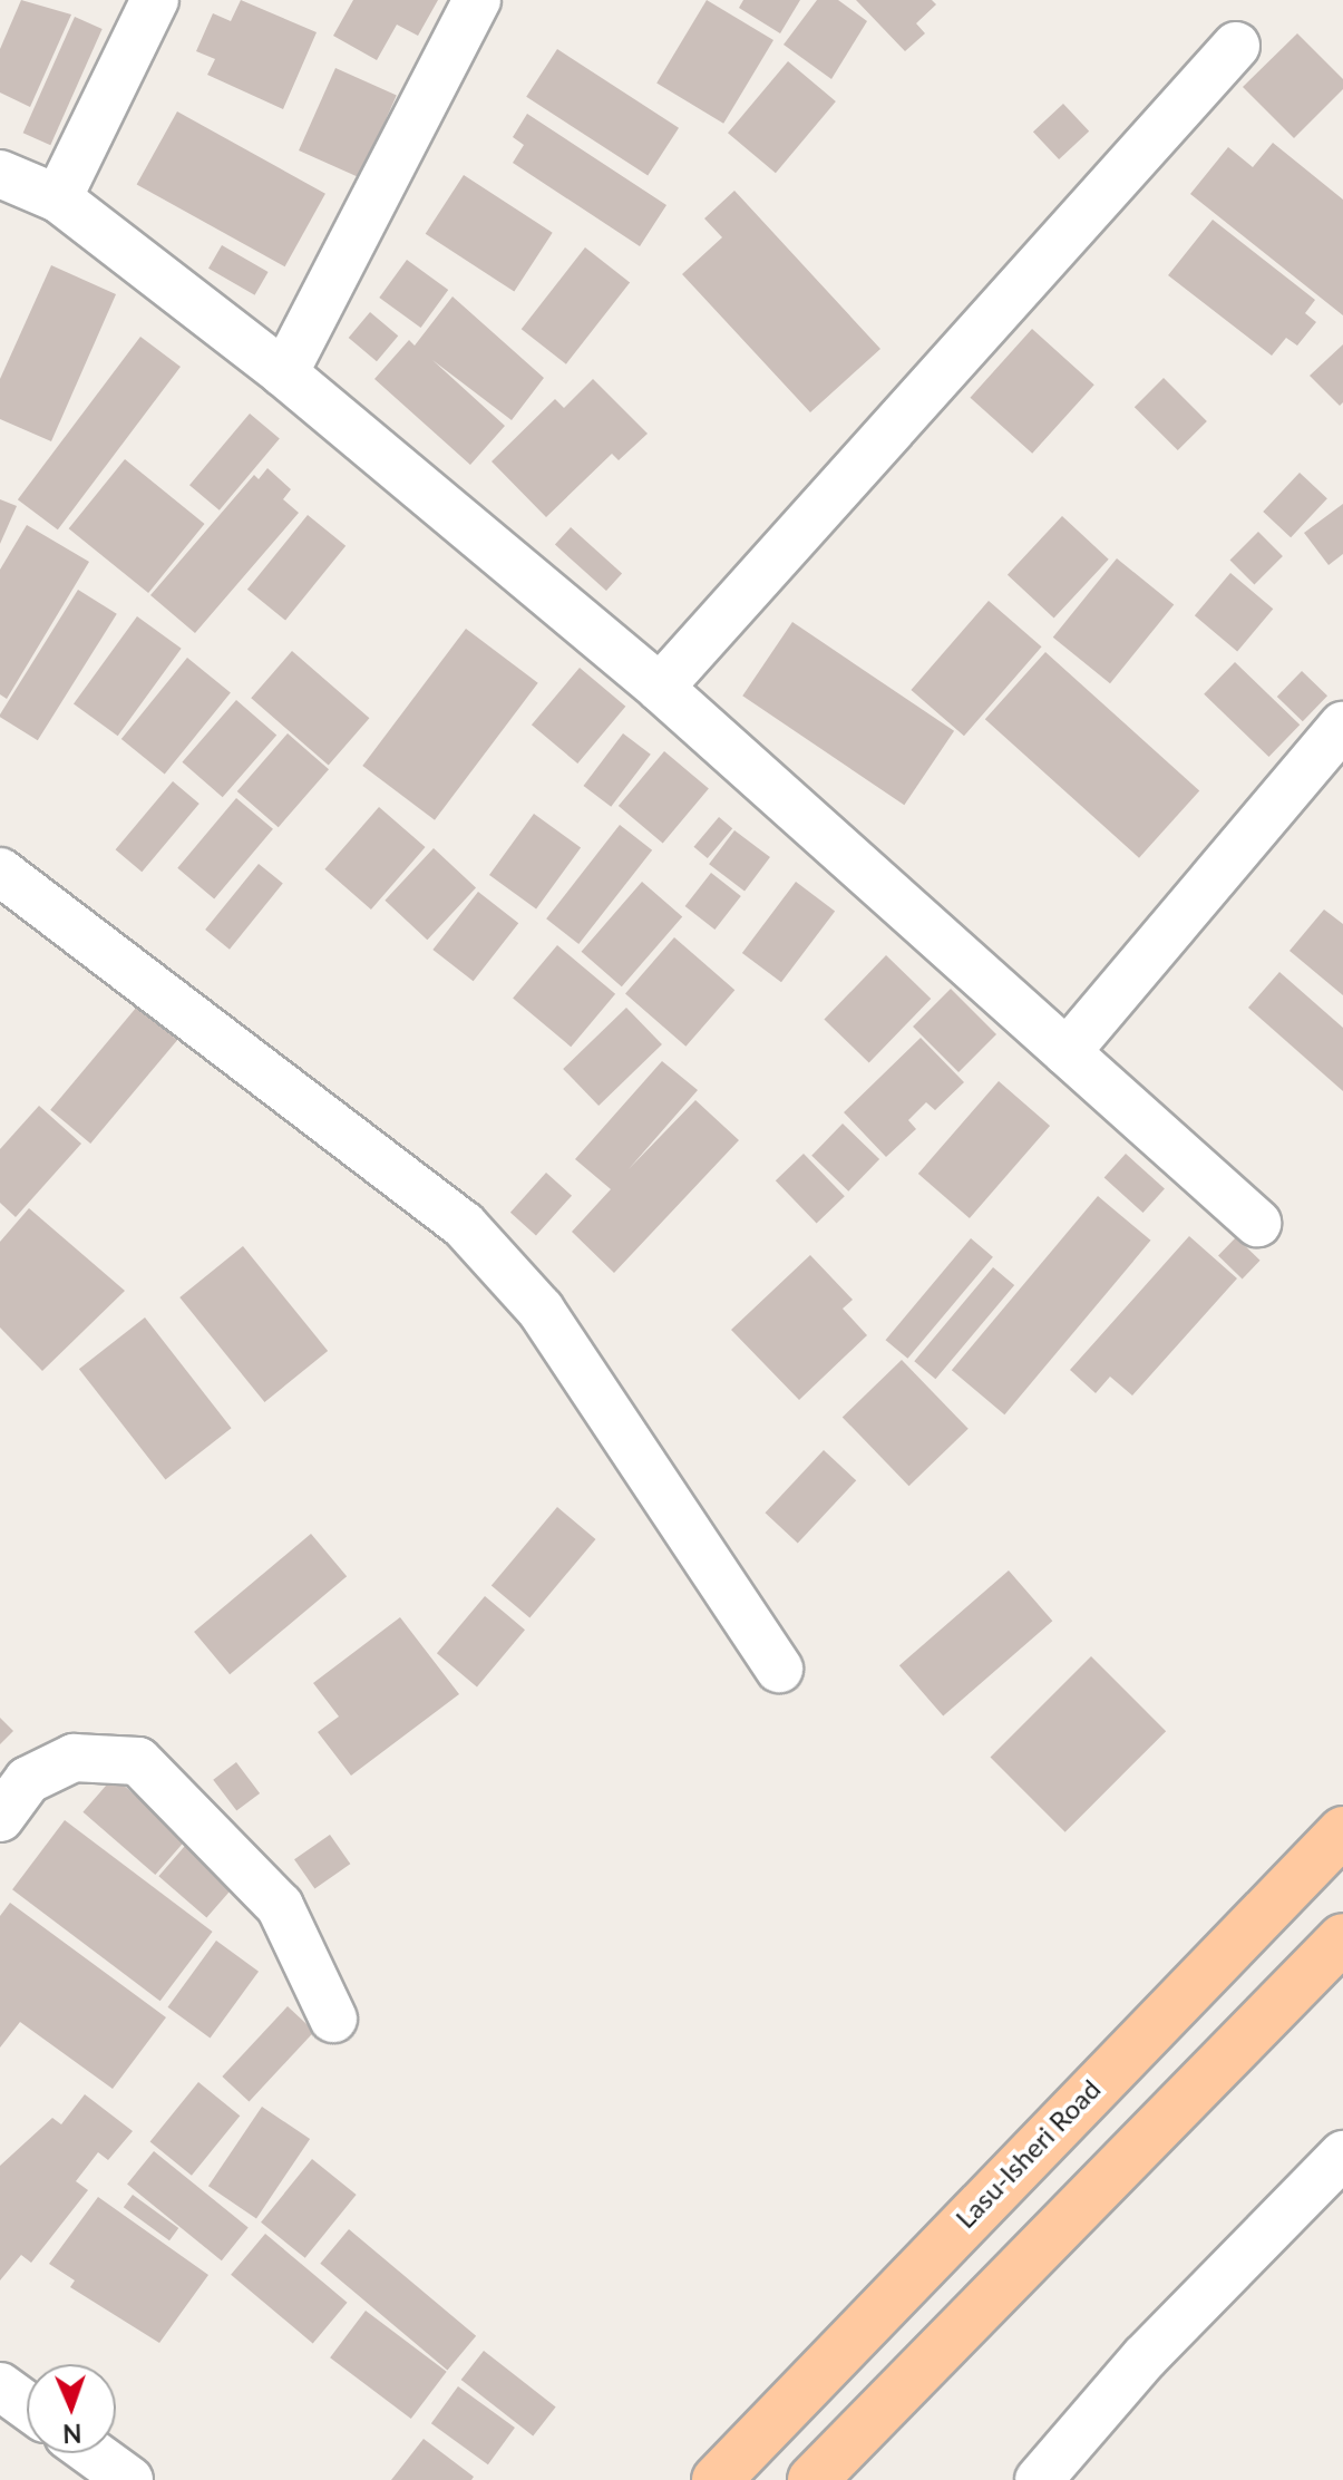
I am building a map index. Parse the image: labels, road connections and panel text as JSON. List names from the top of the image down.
{
  "streets": {
    "main road": ["Lasu-Isheri Road"]
  },
  "north": "bottom"
}
